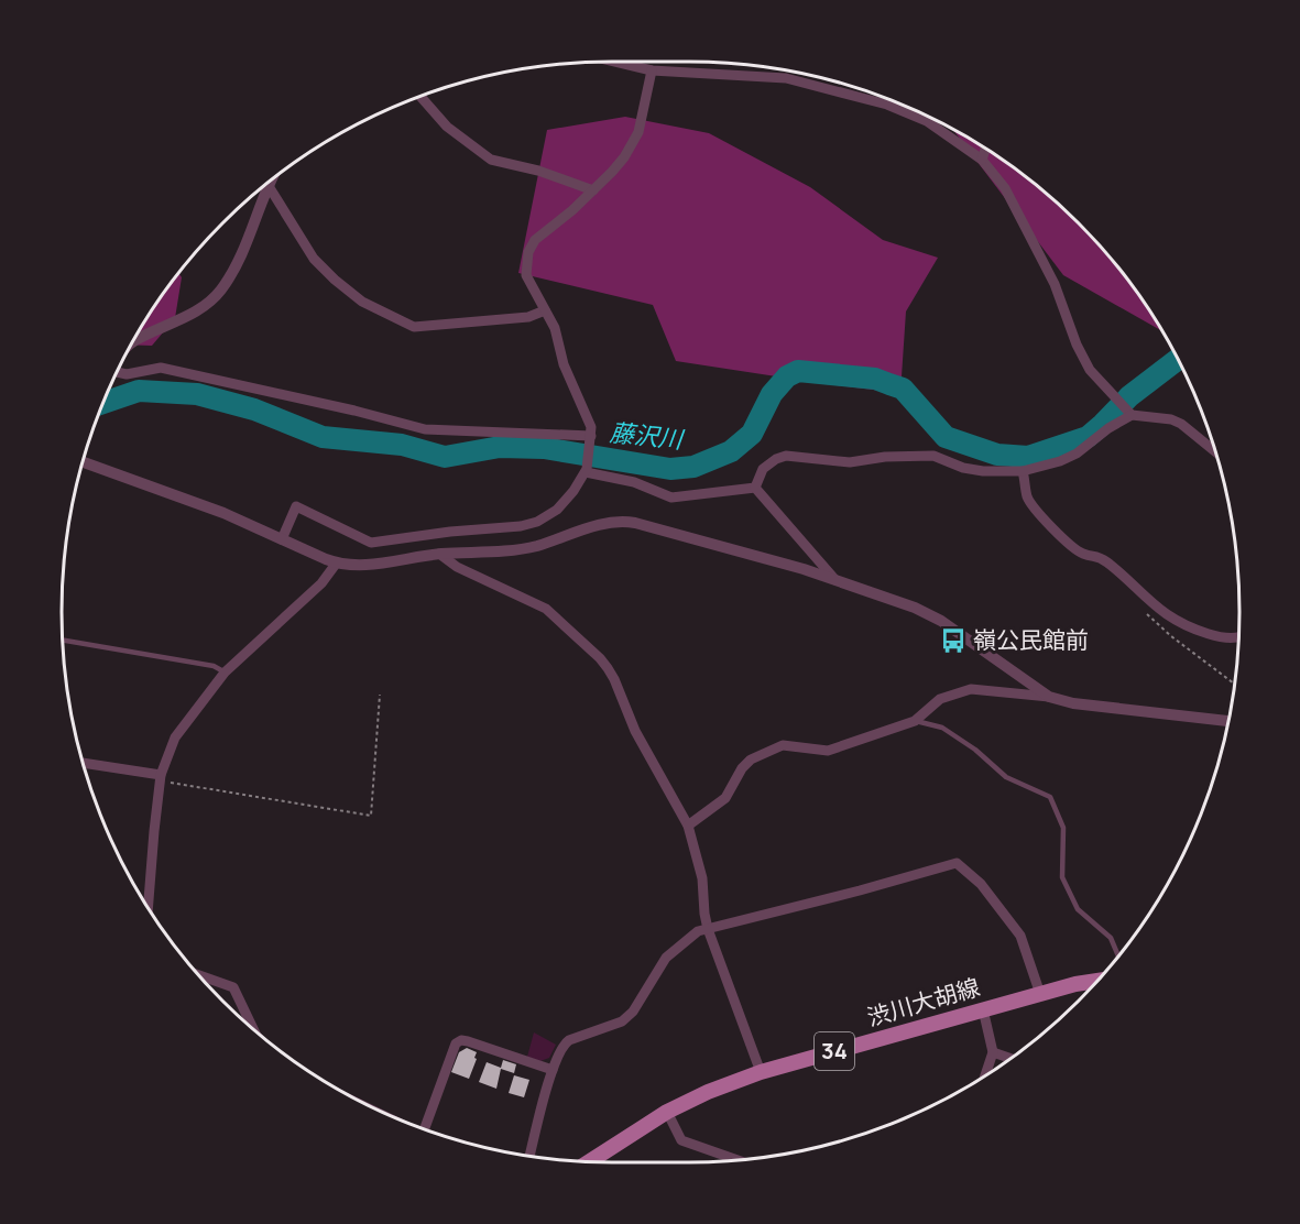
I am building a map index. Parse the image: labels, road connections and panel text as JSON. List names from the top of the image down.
{
  "streets": {
    "main road": ["渋川大胡線", "34"]
  },
  "water": ["藤沢川"],
  "places": {
    "bus stop": ["嶺公民館前"]
  }
}
